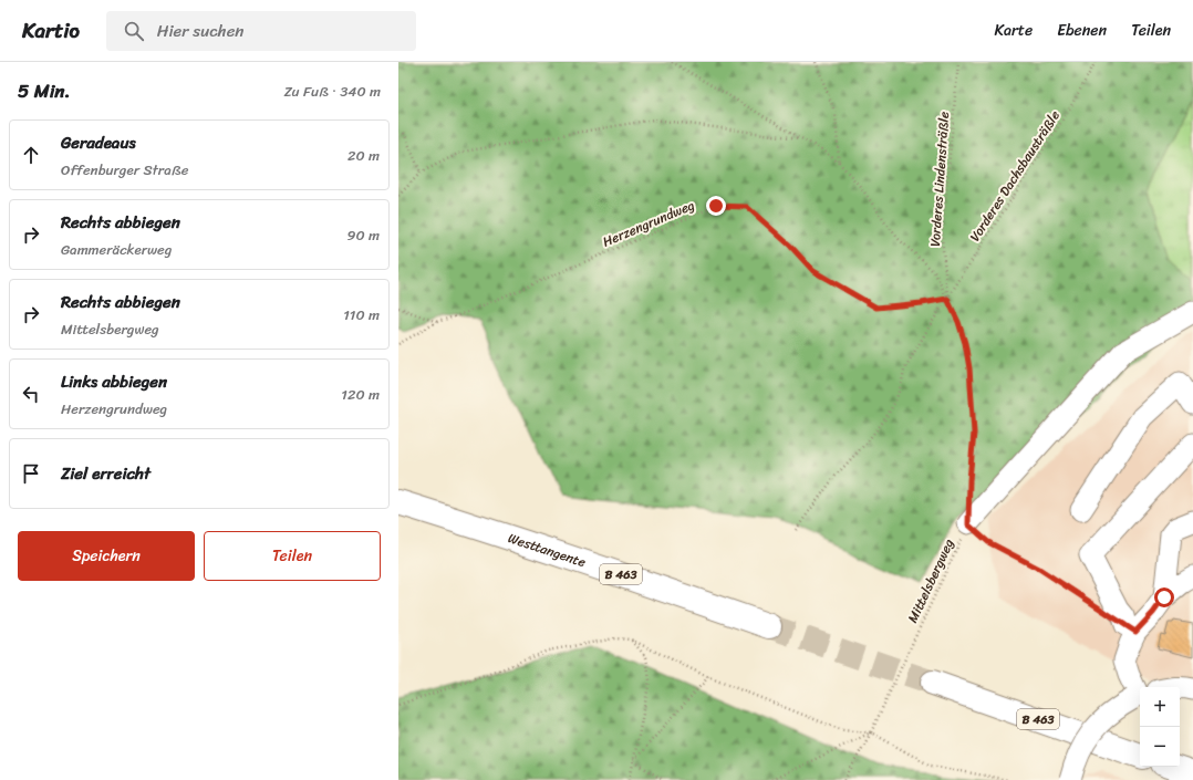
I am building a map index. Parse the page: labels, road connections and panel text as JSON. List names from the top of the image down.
{
  "streets": {
    "highway": ["Westtangente", "B 463"],
    "path": [
      "Vorderes Dachsbausträßle",
      "Vorderes Lindensträßle",
      "Herzengrundweg",
      "Mittelsbergweg"
    ]
  },
  "crossings": [
    ["Vorderes Dachsbausträßle", "Vorderes Lindensträßle"],
    ["Vorderes Dachsbausträßle", "Herzengrundweg"],
    ["Vorderes Dachsbausträßle", "Mittelsbergweg"],
    ["Vorderes Lindensträßle", "Herzengrundweg"],
    ["Vorderes Lindensträßle", "Mittelsbergweg"],
    ["Herzengrundweg", "Mittelsbergweg"]
  ],
  "page": {
    "header": "Kartio",
    "search": "Hier suchen",
    "nav": ["Karte", "Ebenen", "Teilen"],
    "heading": ["5 Min.", "Zu Fuß · 340 m"],
    "list": [
      ["Geradeaus", "Offenburger Straße", "20 m"],
      ["Rechts abbiegen", "Gammeräckerweg", "90 m"],
      ["Rechts abbiegen", "Mittelsbergweg", "110 m"],
      ["Links abbiegen", "Herzengrundweg", "120 m"],
      "Ziel erreicht"
    ],
    "buttons": ["Speichern", "Teilen"],
    "map_buttons": ["+", "−"]
  }
}
